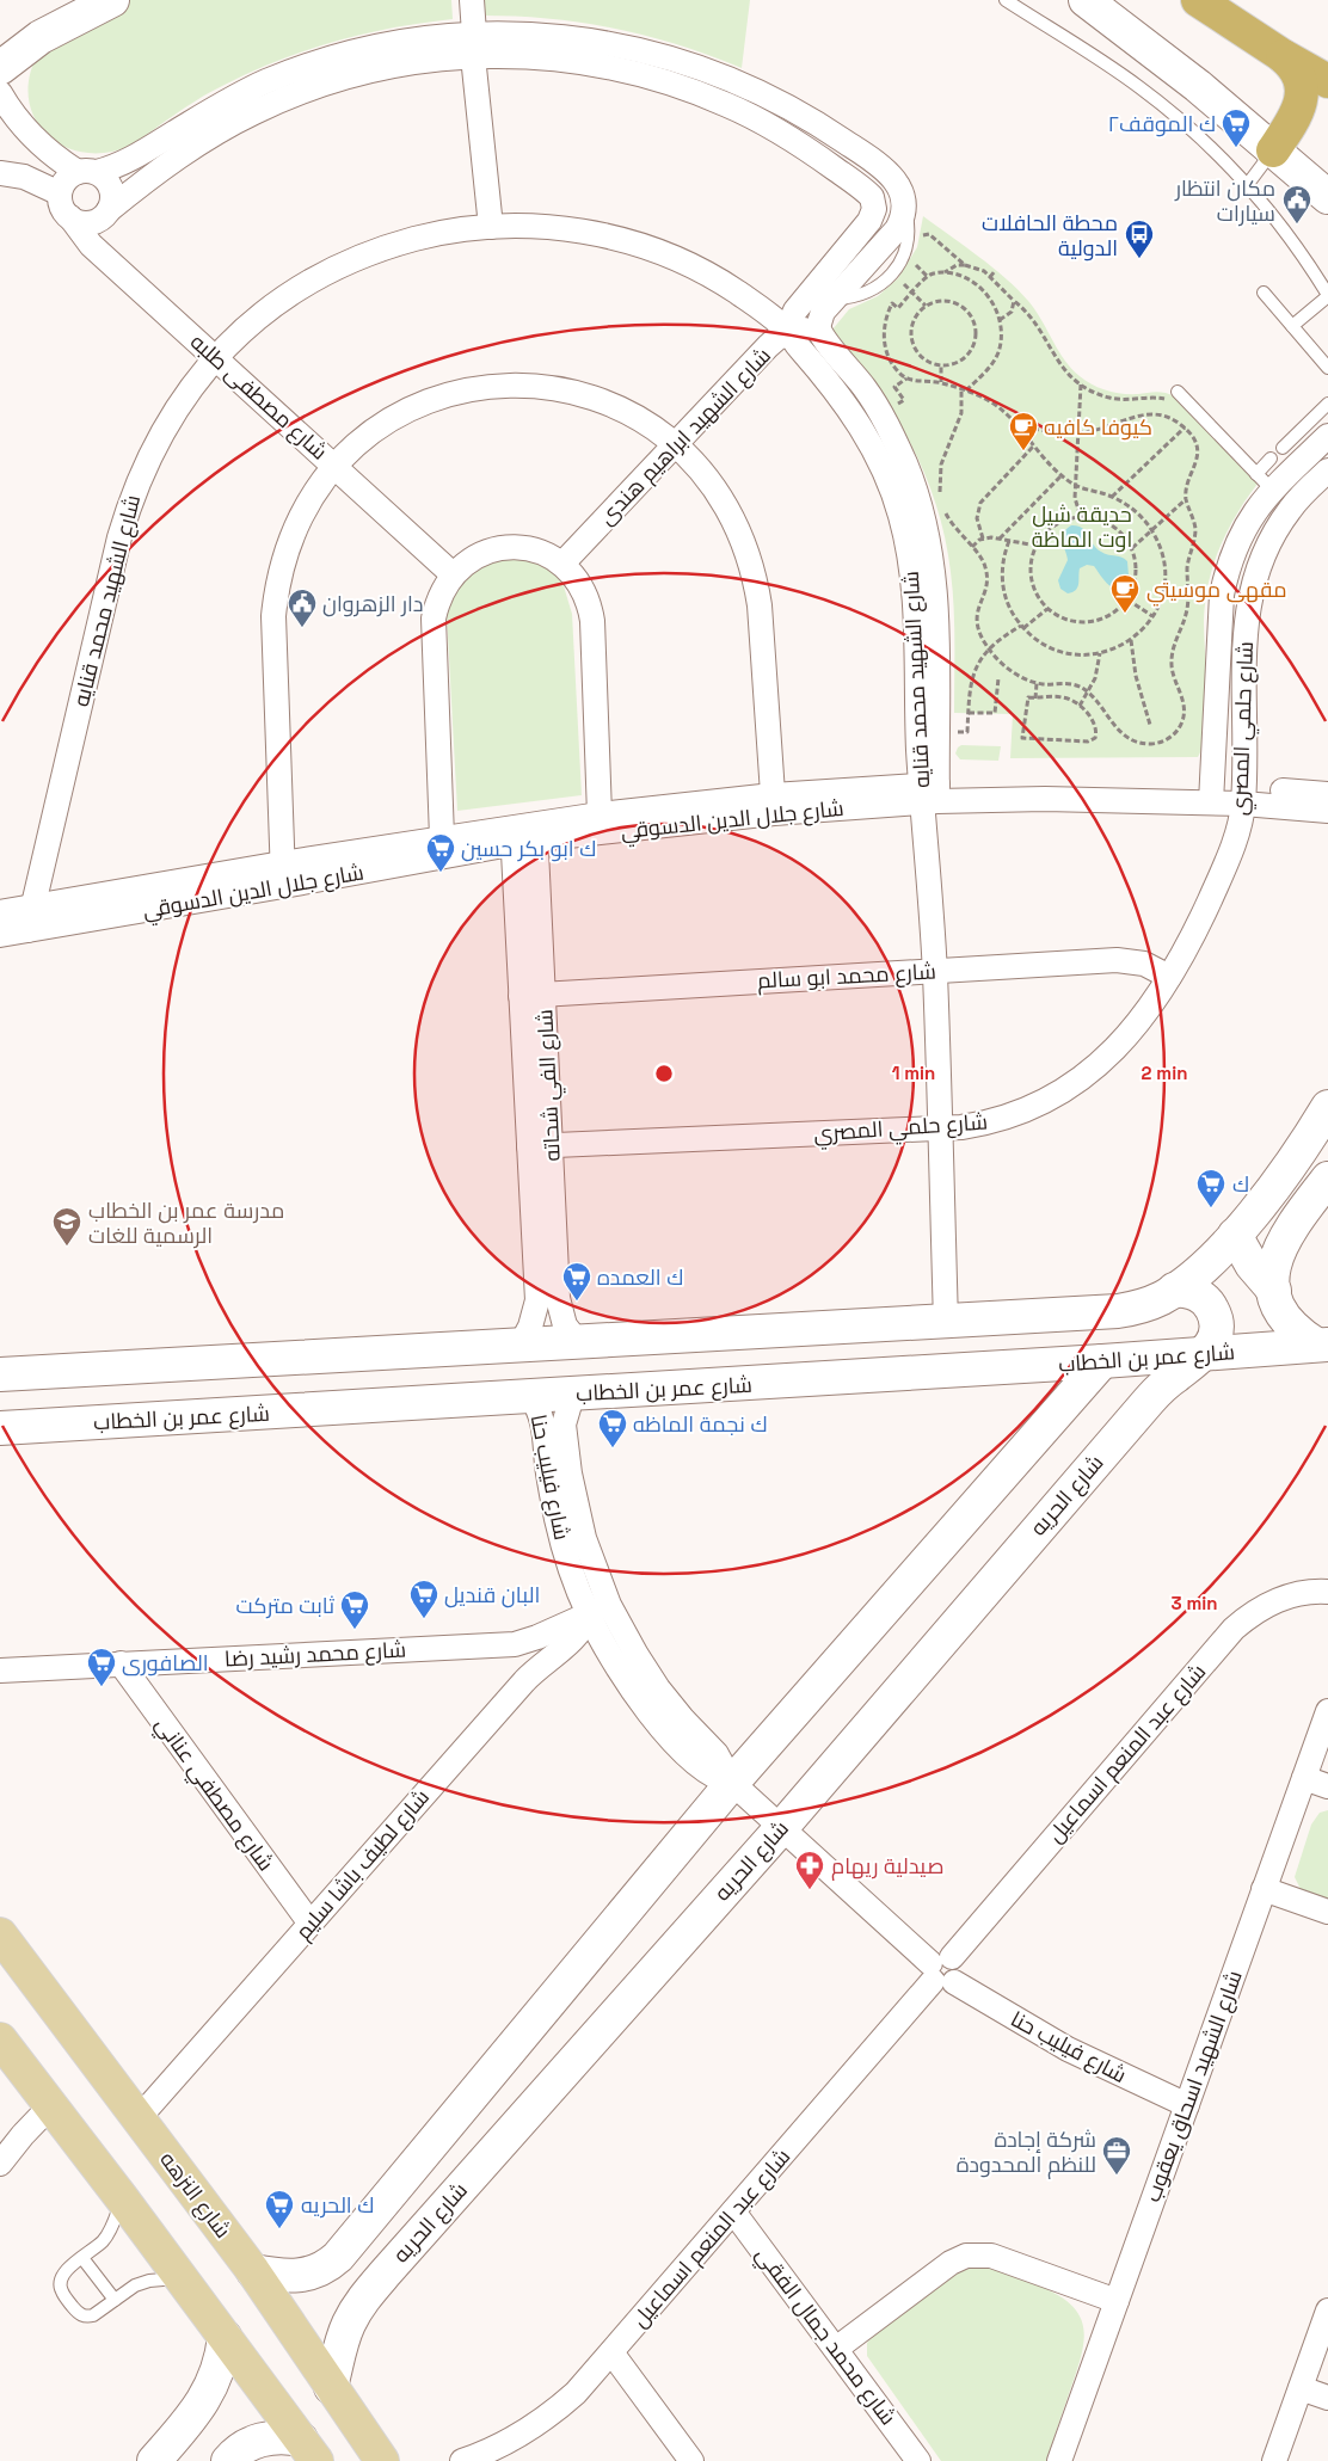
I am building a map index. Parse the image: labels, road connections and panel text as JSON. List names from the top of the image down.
{
  "streets": {
    "main road": ["شارع النزهه"],
    "street": [
      "شارع مصطفى طلبه",
      "شارع الشهيد ابراهيم هندى",
      "شارع الشهيد محمد قنايه",
      "شارع حلمي المصري",
      "شارع جلال الدين الدسوقي",
      "شارع محمد ابو سالم",
      "شارع الفي شحاته",
      "شارع عمر بن الخطاب",
      "شارع فيليب حنا",
      "شارع الحريه",
      "شارع محمد رشيد رضا",
      "شارع عبد المنعم اسماعيل",
      "شارع مصطفي عناني",
      "شارع لطيف باشا سليم",
      "شارع الشهيد اسحاق يعقوب",
      "شارع محمد جمال الفقي"
    ]
  },
  "crossings": [
    ["شارع مصطفى طلبه", "شارع الشهيد محمد قنايه"],
    ["شارع الشهيد ابراهيم هندى", "شارع الشهيد محمد قنايه"],
    ["شارع الشهيد محمد قنايه", "شارع جلال الدين الدسوقي"],
    ["شارع حلمي المصري", "شارع جلال الدين الدسوقي"],
    ["شارع حلمي المصري", "شارع محمد ابو سالم"],
    ["شارع حلمي المصري", "شارع الفي شحاته"],
    ["شارع جلال الدين الدسوقي", "شارع الفي شحاته"],
    ["شارع محمد ابو سالم", "شارع الفي شحاته"],
    ["شارع عمر بن الخطاب", "شارع فيليب حنا"],
    ["شارع عمر بن الخطاب", "شارع الحريه"],
    ["شارع فيليب حنا", "شارع الحريه"],
    ["شارع فيليب حنا", "شارع محمد رشيد رضا"],
    ["شارع فيليب حنا", "شارع عبد المنعم اسماعيل"],
    ["شارع فيليب حنا", "شارع لطيف باشا سليم"],
    ["شارع فيليب حنا", "شارع الشهيد اسحاق يعقوب"],
    ["شارع الحريه", "شارع النزهه"],
    ["شارع محمد رشيد رضا", "شارع مصطفي عناني"],
    ["شارع محمد رشيد رضا", "شارع لطيف باشا سليم"],
    ["شارع عبد المنعم اسماعيل", "شارع محمد جمال الفقي"],
    ["شارع مصطفي عناني", "شارع لطيف باشا سليم"],
    ["شارع لطيف باشا سليم", "شارع النزهه"]
  ],
  "parks": ["حديقة شيل اوت الماظة"],
  "places": {
    "supermarket": [
      "ك الموقف٢",
      "ك ابو بكر حسين",
      "ك",
      "ك العمده",
      "ك نجمة الماظه",
      "البان قنديل",
      "ثابت متركت",
      "الصافورى",
      "ك الحريه"
    ],
    "public building": ["مكان انتظار سيارات", "دار الزهروان"],
    "bus stop": ["محطة الحافلات الدولية"],
    "cafe": ["كيوفا كافيه", "مقهى موسيتي"],
    "school or university": ["مدرسة عمر بن الخطاب الرسمية للغات"],
    "pharmacy": ["صيدلية ريهام"],
    "office": ["شركة إجادة للنظم المحدودة"]
  },
  "rings": ["1 min", "2 min", "3 min"]
}
